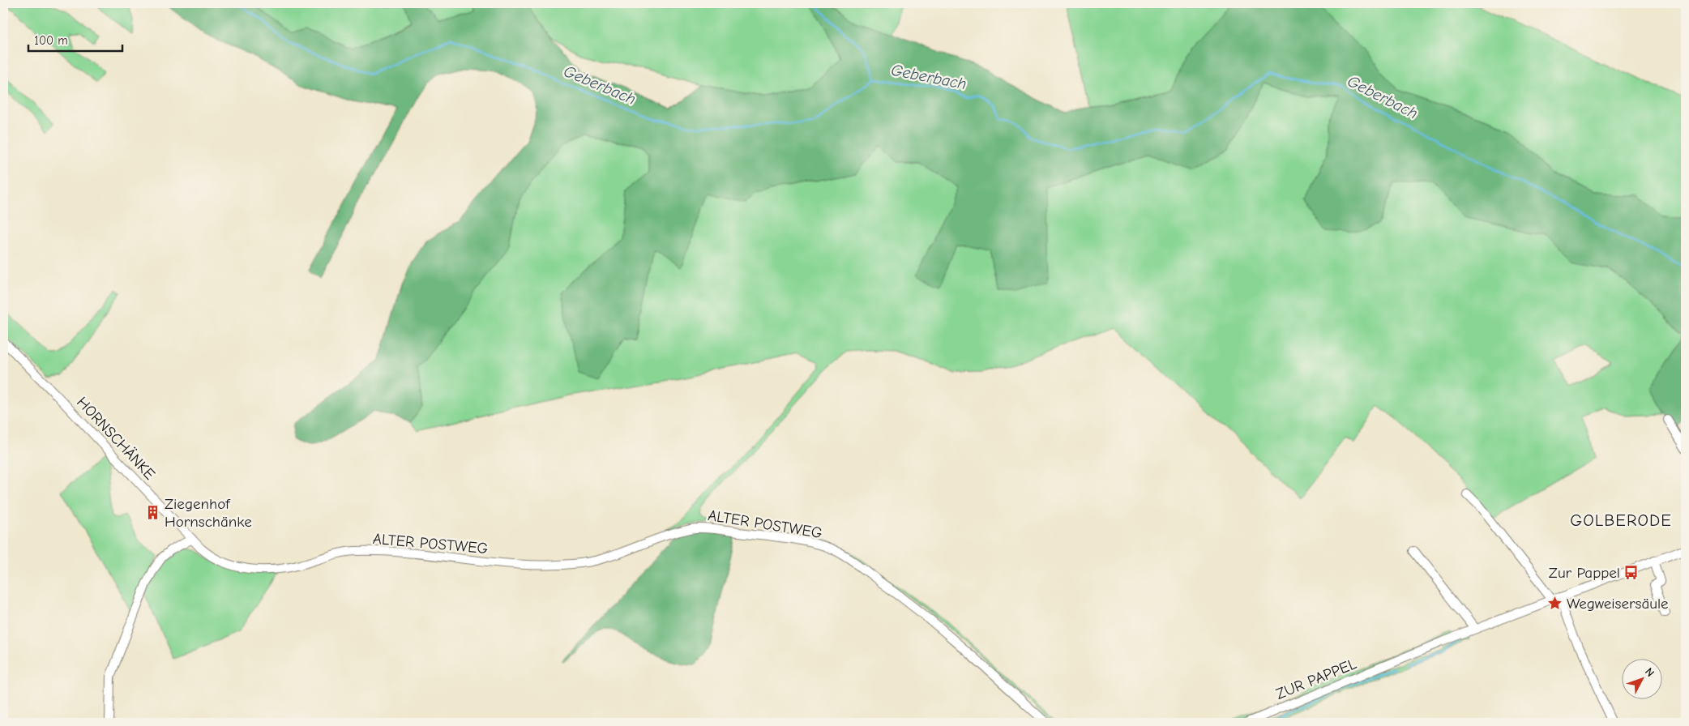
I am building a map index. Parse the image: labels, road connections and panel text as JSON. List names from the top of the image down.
{
  "streets": {
    "street": ["HORNSCHÄNKE", "ALTER POSTWEG", "ZUR PAPPEL"]
  },
  "crossings": [
    ["HORNSCHÄNKE", "ALTER POSTWEG"]
  ],
  "districts": ["GOLBERODE"],
  "water": ["Geberbach"],
  "places": {
    "building": ["Ziegenhof Hornschänke"],
    "bus stop": ["Zur Pappel"],
    "place": ["Wegweisersäule"]
  },
  "scale_bar": "100 m",
  "north": "top right"
}
